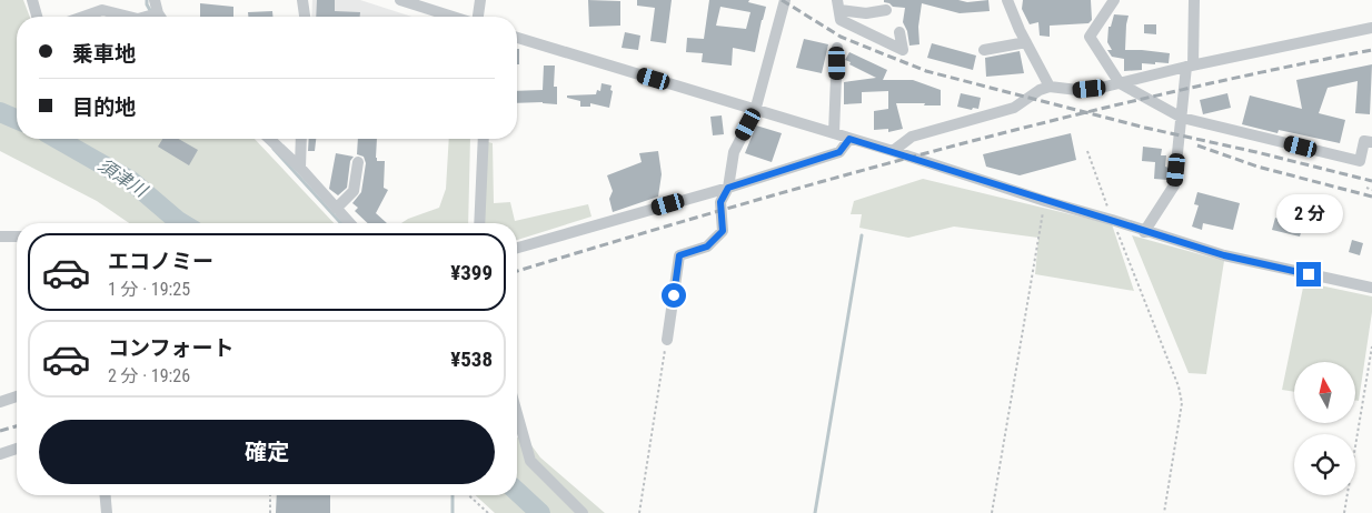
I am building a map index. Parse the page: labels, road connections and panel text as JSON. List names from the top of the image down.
{
  "water": ["須津川"],
  "north": "top",
  "page": {
    "banner": ["乗車地", "目的地"],
    "bubble": "2 分",
    "list": [
      {
        "name": "エコノミー",
        "note": "1 分 · 19:25",
        "value": "¥399"
      },
      {
        "name": "コンフォート",
        "note": "2 分 · 19:26",
        "value": "¥538"
      }
    ],
    "buttons": "確定"
  }
}
